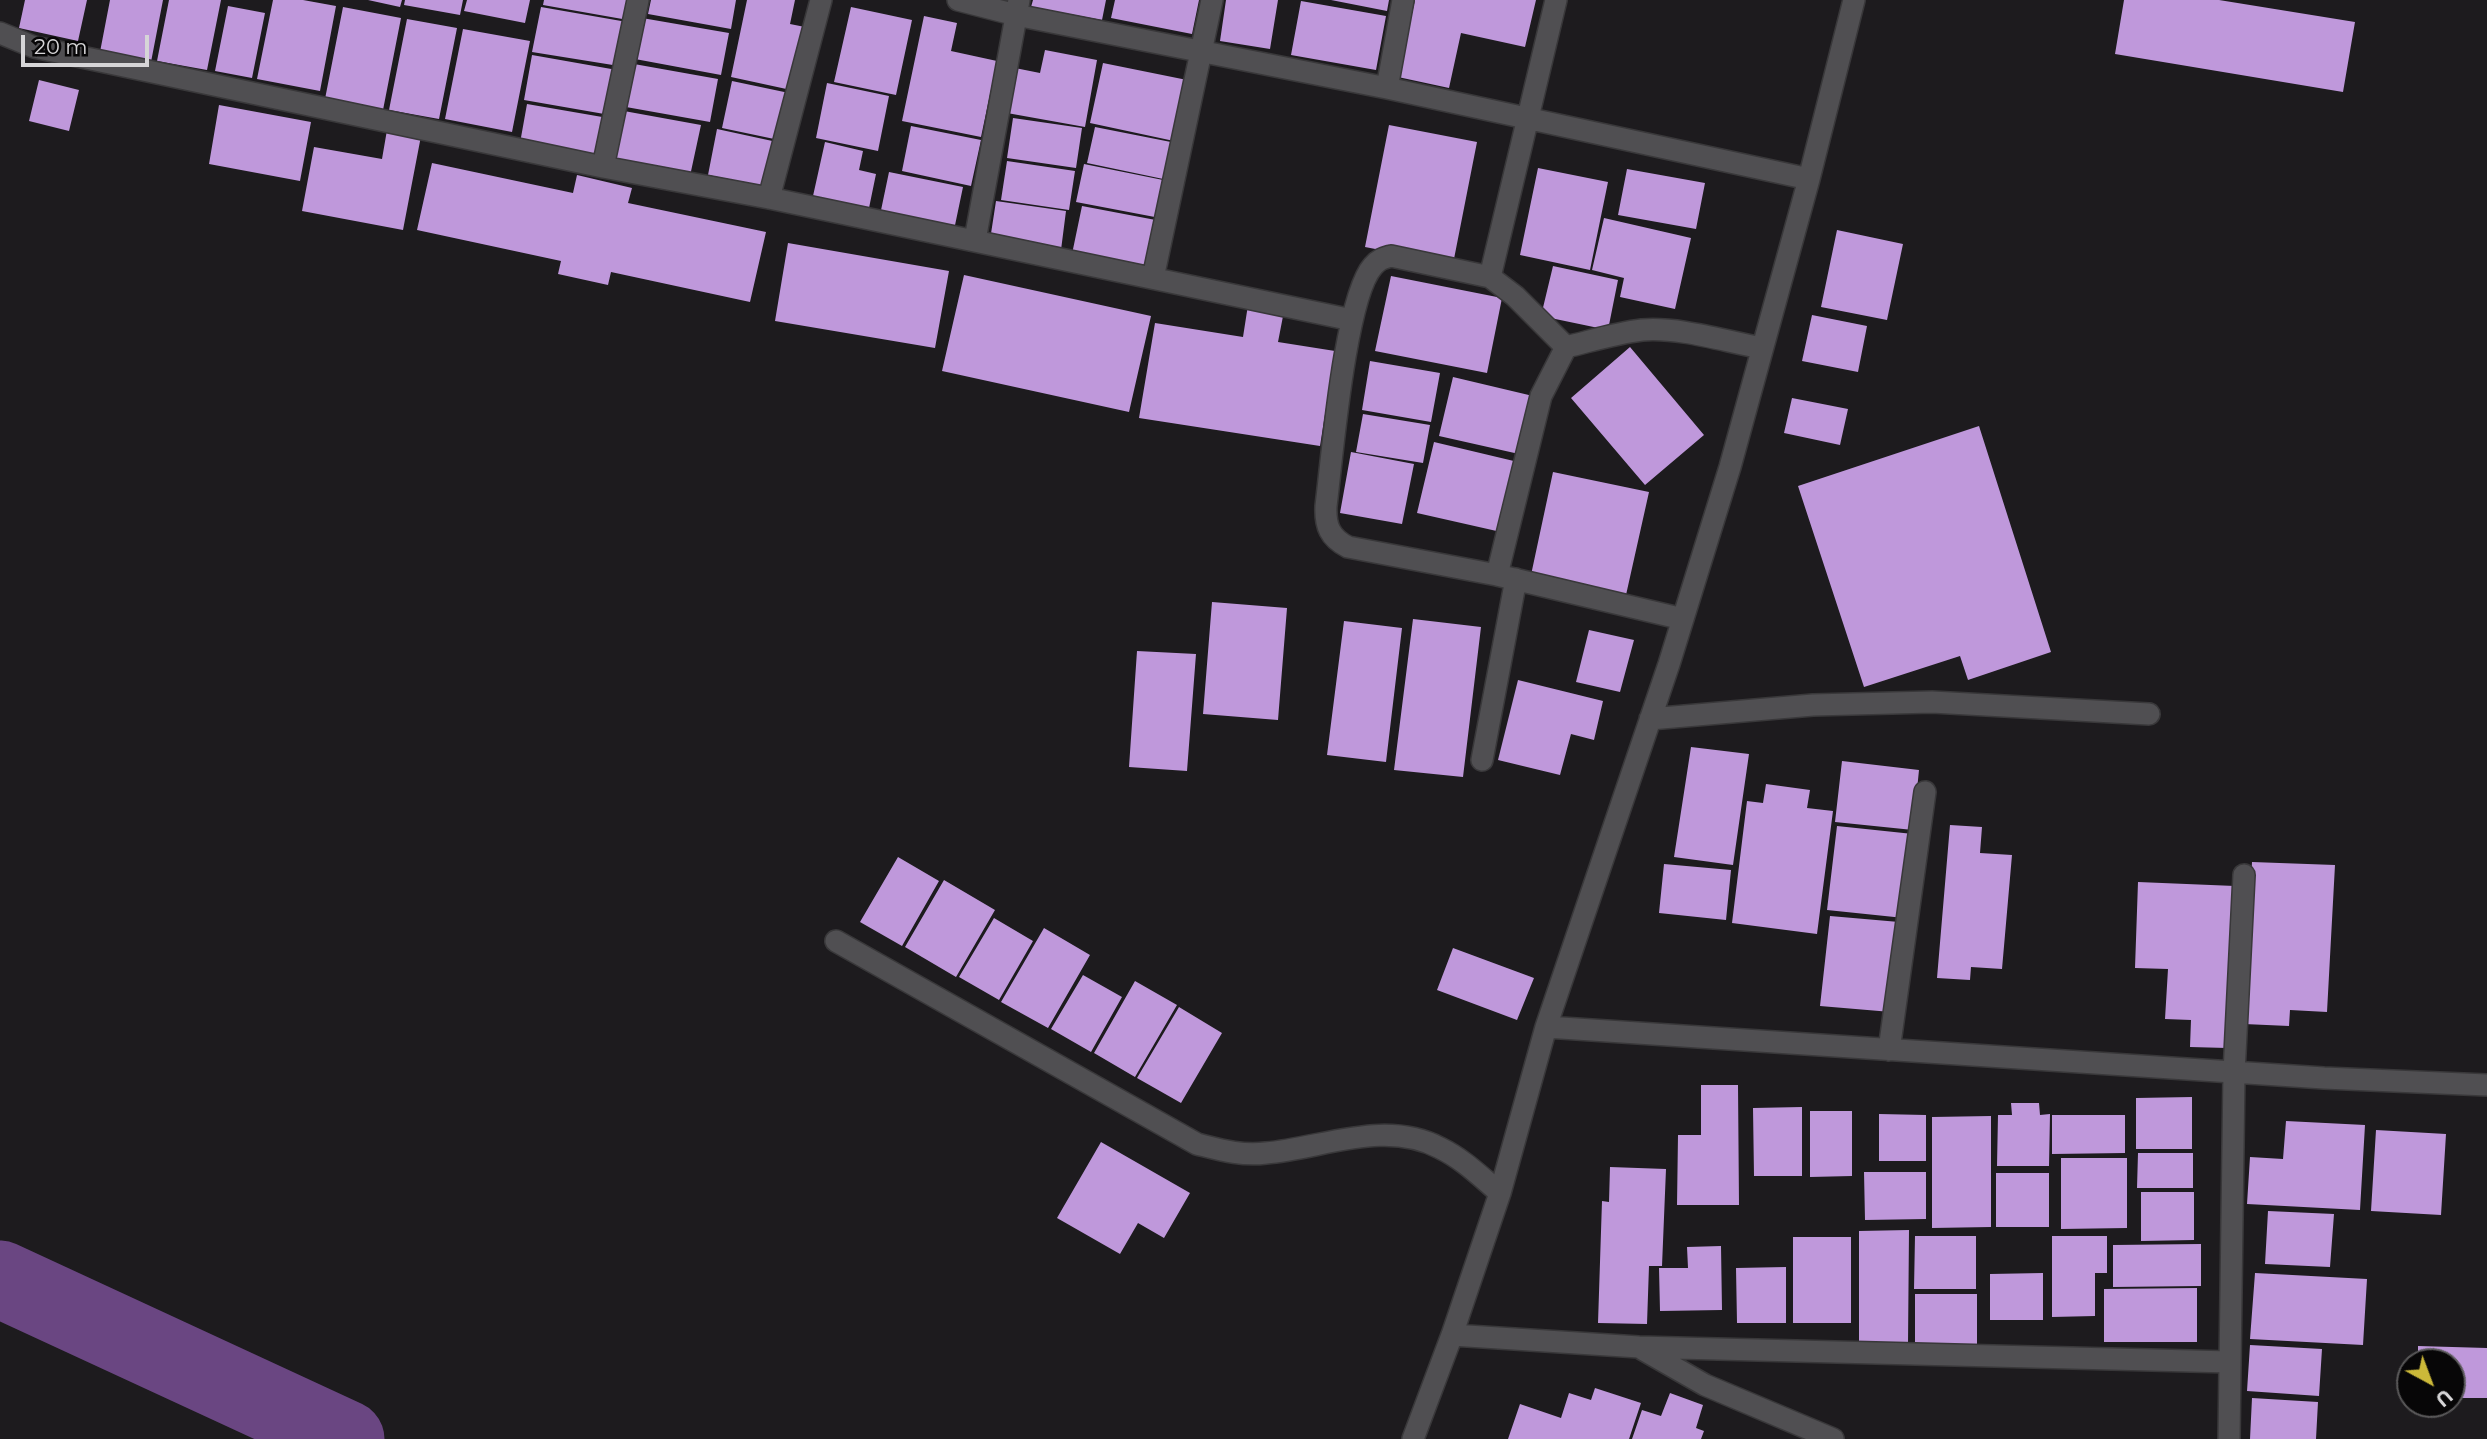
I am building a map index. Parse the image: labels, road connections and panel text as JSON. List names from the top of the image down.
{
  "scale_bar": "20 m",
  "north": "bottom right"
}
